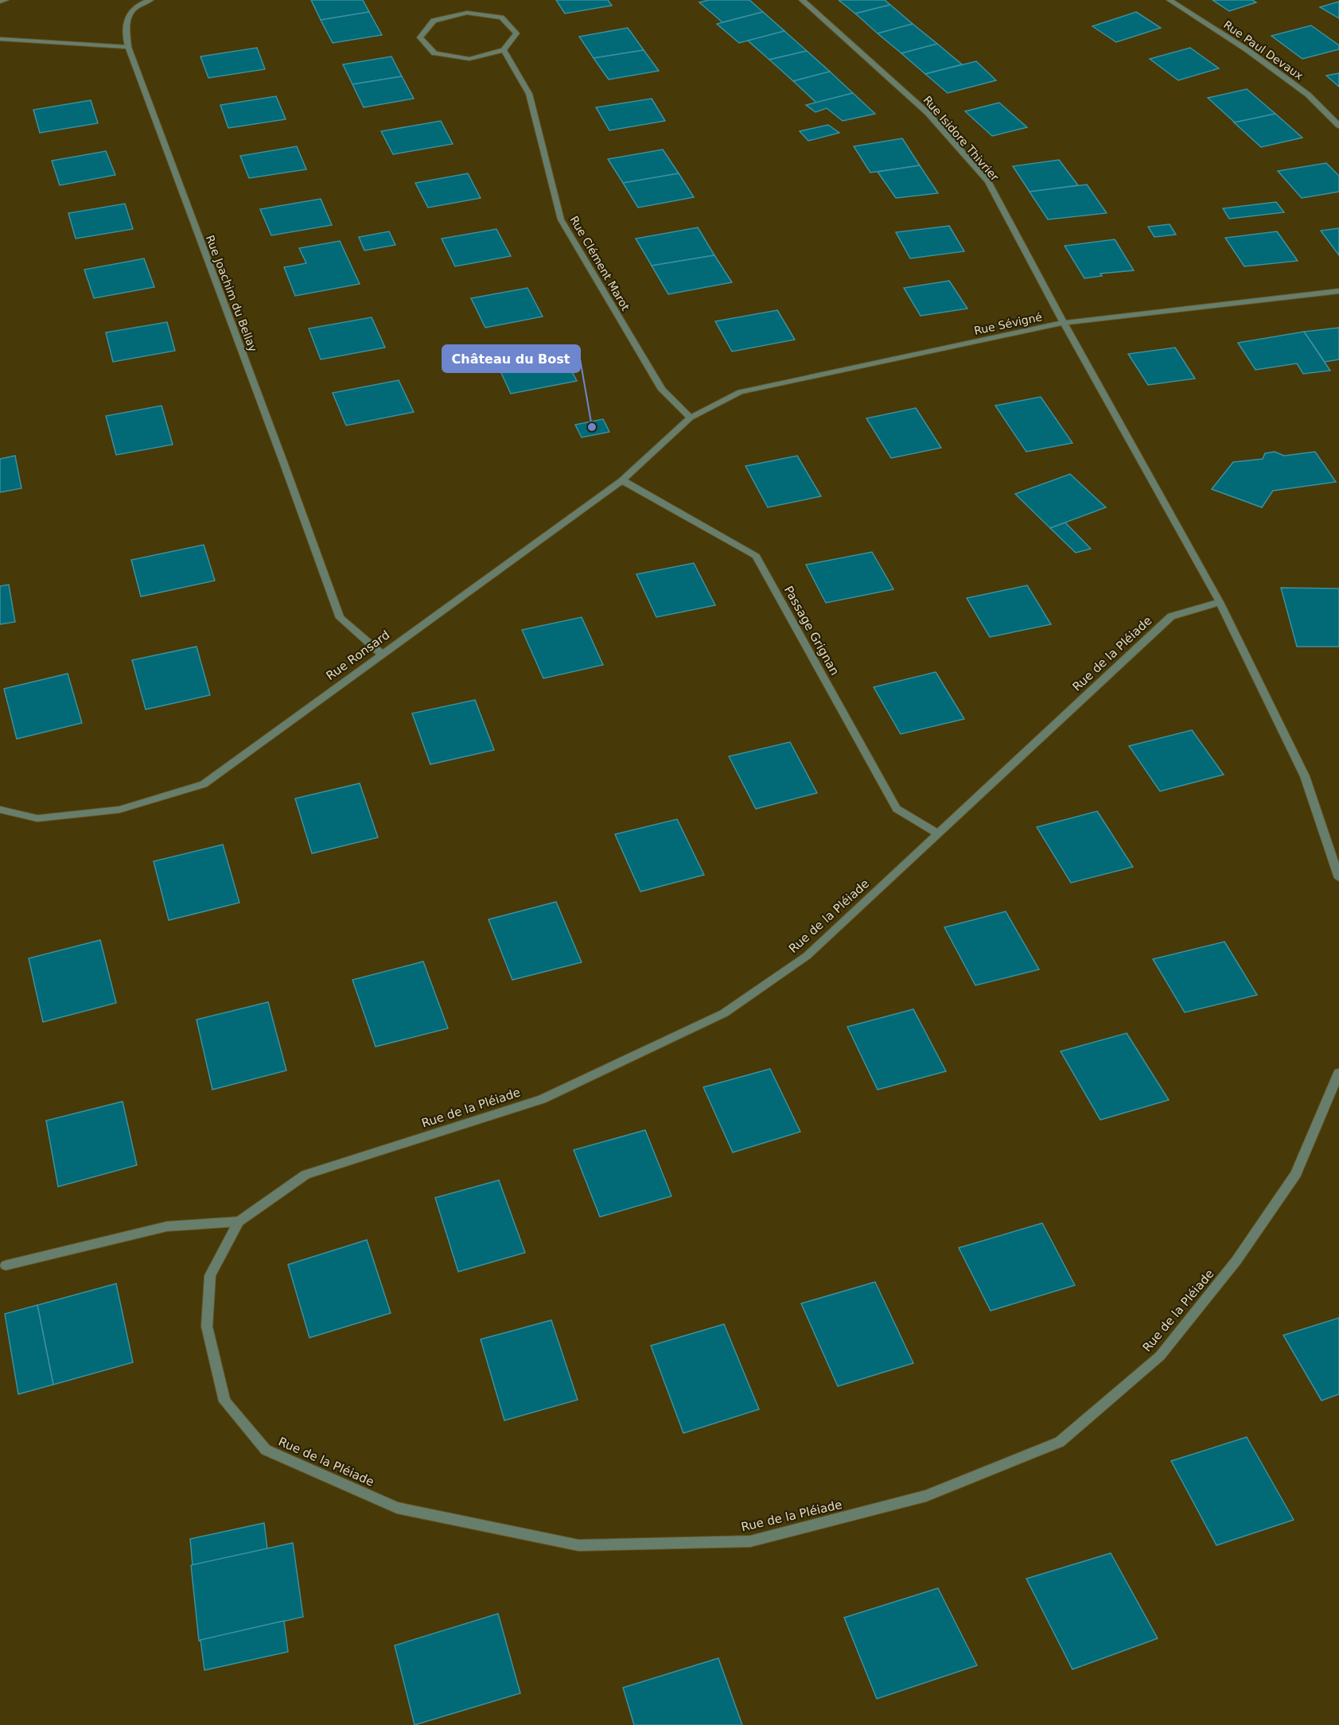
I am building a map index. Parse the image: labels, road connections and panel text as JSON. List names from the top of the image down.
{
  "streets": {
    "street": [
      "Rue Paul Devaux",
      "Rue Isidore Thivrier",
      "Rue Clément Marot",
      "Rue Joachim du Bellay",
      "Rue Sévigné",
      "Passage Grignan",
      "Rue de la Pléiade",
      "Rue Ronsard"
    ]
  },
  "crossings": [
    ["Rue Isidore Thivrier", "Rue Sévigné"],
    ["Rue Clément Marot", "Rue Sévigné"],
    ["Rue Clément Marot", "Rue Ronsard"],
    ["Rue Joachim du Bellay", "Rue Ronsard"],
    ["Rue Sévigné", "Rue Ronsard"],
    ["Passage Grignan", "Rue de la Pléiade"],
    ["Passage Grignan", "Rue Ronsard"]
  ],
  "places": ["Château du Bost"]
}
